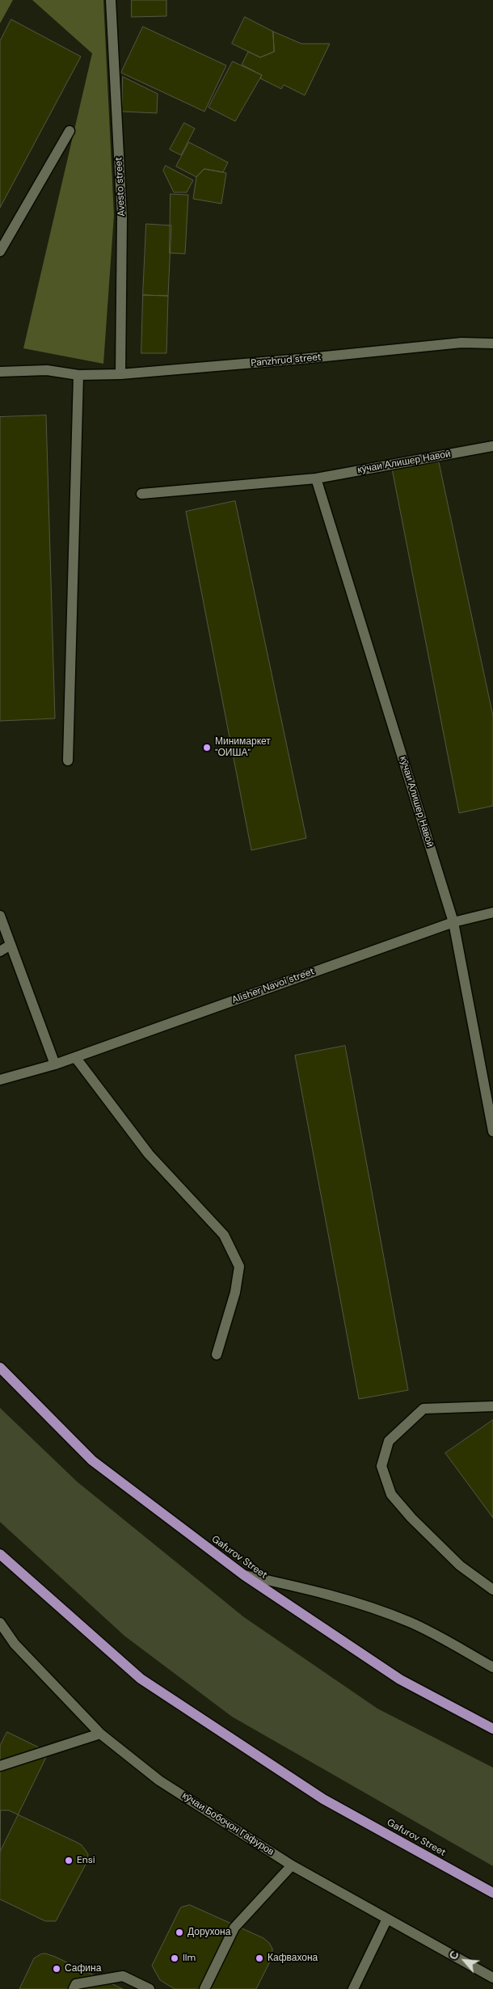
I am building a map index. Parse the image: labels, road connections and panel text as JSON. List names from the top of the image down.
{
  "streets": {
    "main road": ["Gafurov Street"],
    "street": [
      "Avesto street",
      "Panzhrud street",
      "кӯчаи Алишер Навоӣ",
      "Alisher Navoi street",
      "кӯчаи Бобоҷон Гафуров"
    ]
  },
  "crossings": [
    ["Avesto street", "Panzhrud street"],
    ["кӯчаи Алишер Навоӣ", "Alisher Navoi street"]
  ],
  "places": [
    "Минимаркет \"ОИША\"",
    "Ensi",
    "Дорухона",
    "Ilm",
    "Кафвахона",
    "Сафина"
  ],
  "north": "top left"
}
